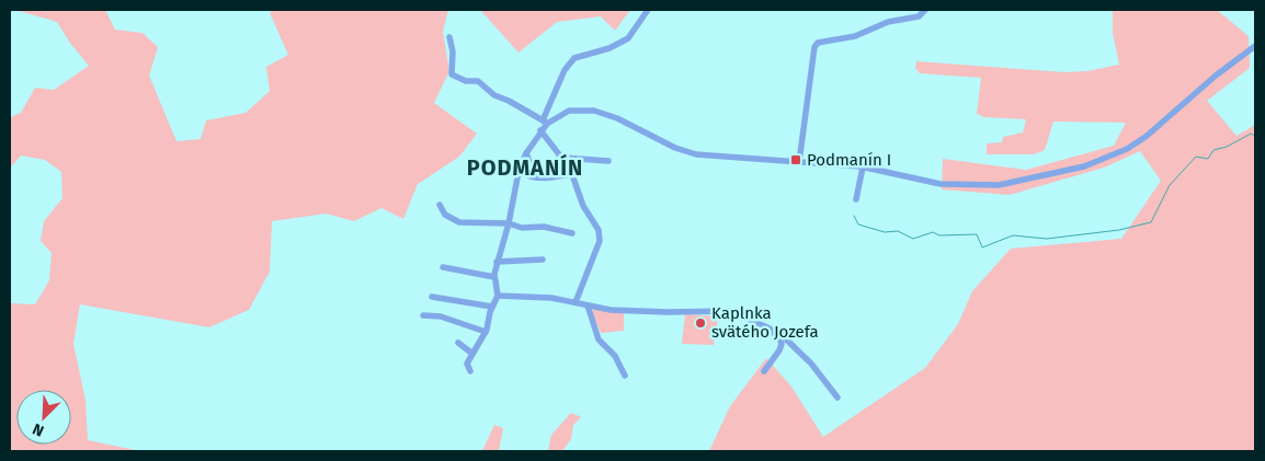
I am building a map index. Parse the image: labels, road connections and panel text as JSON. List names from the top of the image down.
{
  "districts": ["PODMANÍN"],
  "places": {
    "transit": ["Podmanín I"],
    "other": ["Kaplnka svätého Jozefa"]
  },
  "north": "bottom left"
}
